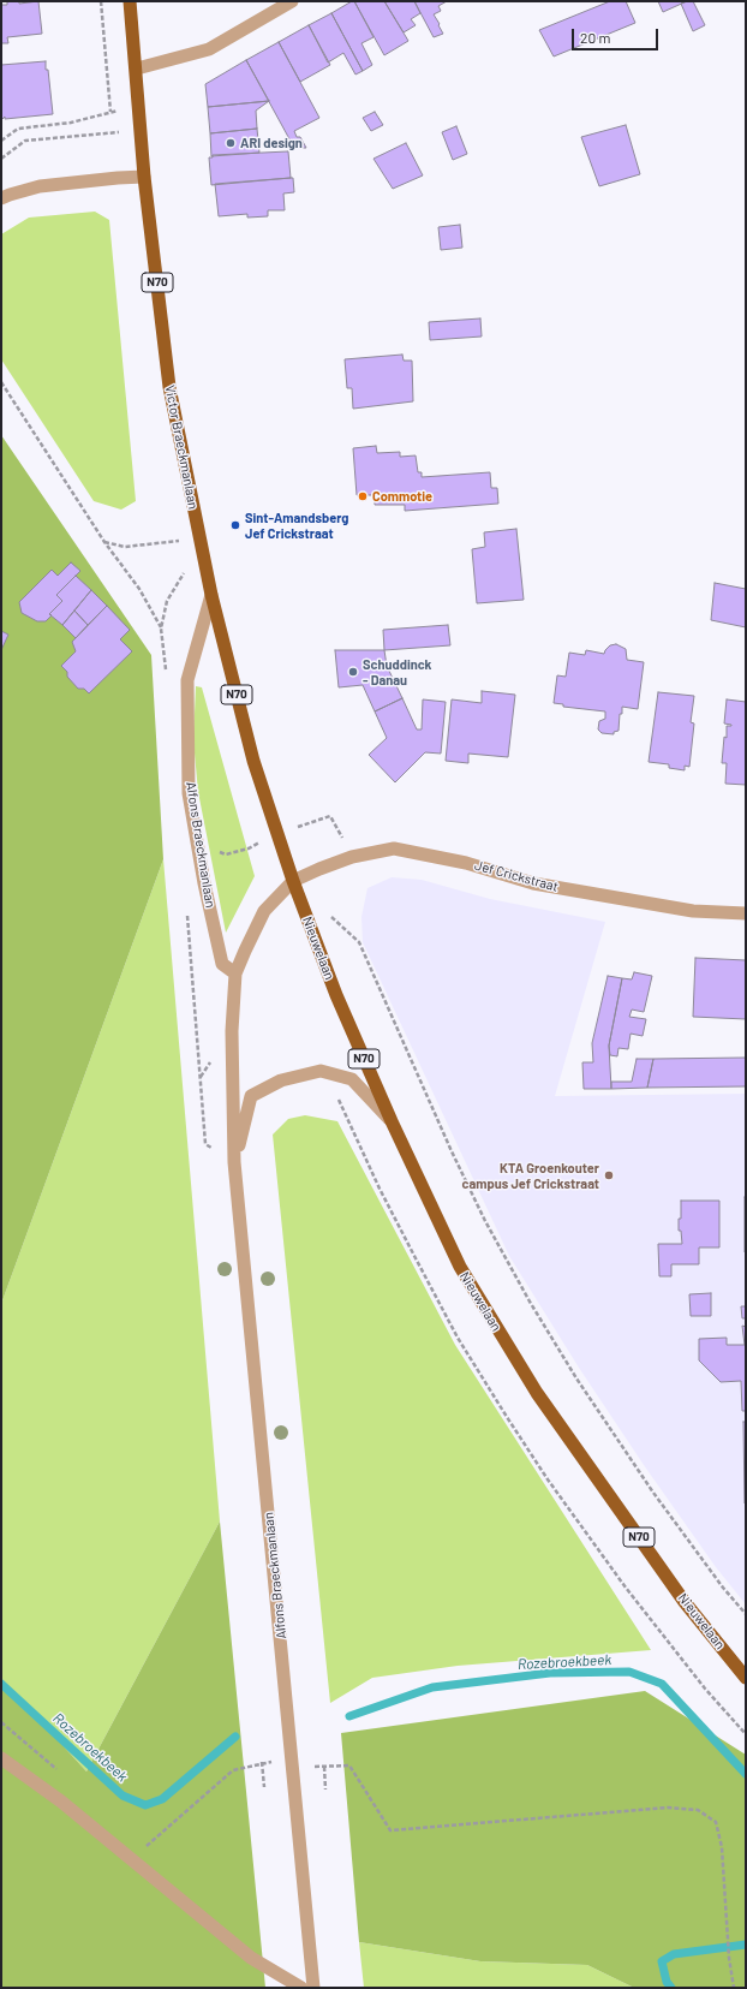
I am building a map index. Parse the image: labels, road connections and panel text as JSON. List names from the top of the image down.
{
  "streets": {
    "main road": ["N70", "Victor Braeckmanlaan", "Nieuwelaan"],
    "street": ["Alfons Braeckmanlaan", "Jef Crickstraat"]
  },
  "crossings": [
    ["Victor Braeckmanlaan", "Alfons Braeckmanlaan"],
    ["Victor Braeckmanlaan", "Jef Crickstraat"],
    ["Victor Braeckmanlaan", "Nieuwelaan"],
    ["Alfons Braeckmanlaan", "Jef Crickstraat"],
    ["Alfons Braeckmanlaan", "Nieuwelaan"],
    ["Jef Crickstraat", "Nieuwelaan"]
  ],
  "water": ["Rozebroekbeek"],
  "places": [
    "ARI design",
    "Commotie",
    "Sint-Amandsberg Jef Crickstraat",
    "Schuddinck - Danau",
    "KTA Groenkouter campus Jef Crickstraat"
  ],
  "scale_bar": "20 m"
}
